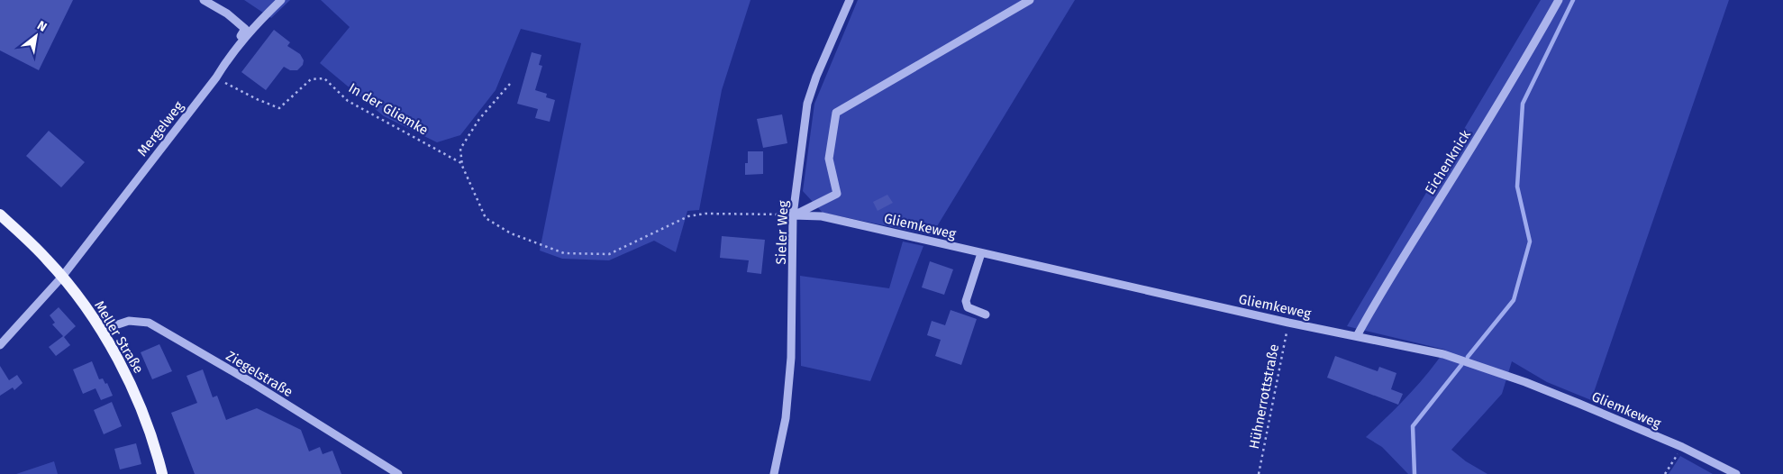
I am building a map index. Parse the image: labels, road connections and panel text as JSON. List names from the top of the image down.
{
  "streets": {
    "main road": ["Meller Straße"],
    "street": [
      "Mergelweg",
      "Eichenknick",
      "Gliemkeweg",
      "Sieler Weg",
      "Ziegelstraße"
    ],
    "path": ["In der Gliemke", "Hühnerrottstraße"]
  },
  "crossings": [
    ["In der Gliemke", "Mergelweg"],
    ["Mergelweg", "Meller Straße"],
    ["Eichenknick", "Gliemkeweg"],
    ["Gliemkeweg", "Sieler Weg"],
    ["Gliemkeweg", "Hühnerrottstraße"],
    ["Meller Straße", "Ziegelstraße"]
  ],
  "north": "top right"
}
